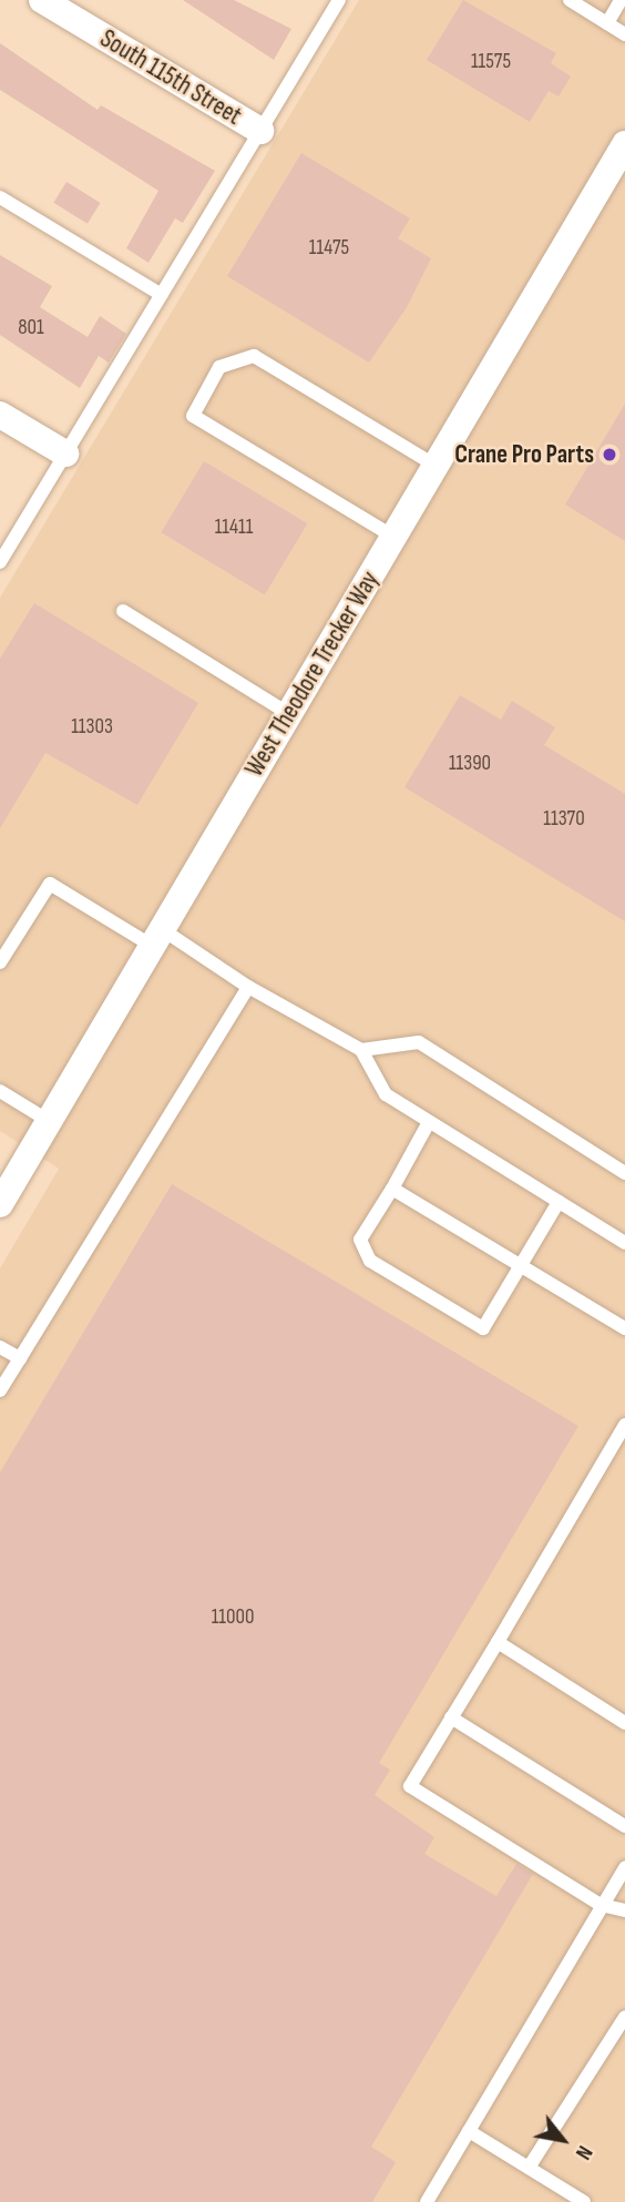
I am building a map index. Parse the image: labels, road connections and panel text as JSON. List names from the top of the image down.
{
  "streets": {
    "street": ["South 115th Street", "West Theodore Trecker Way"]
  },
  "places": ["Crane Pro Parts"],
  "house_numbers": [
    "11575",
    "11475",
    "801",
    "11411",
    "11303",
    "11390",
    "11370",
    "11000"
  ],
  "north": "bottom right"
}
